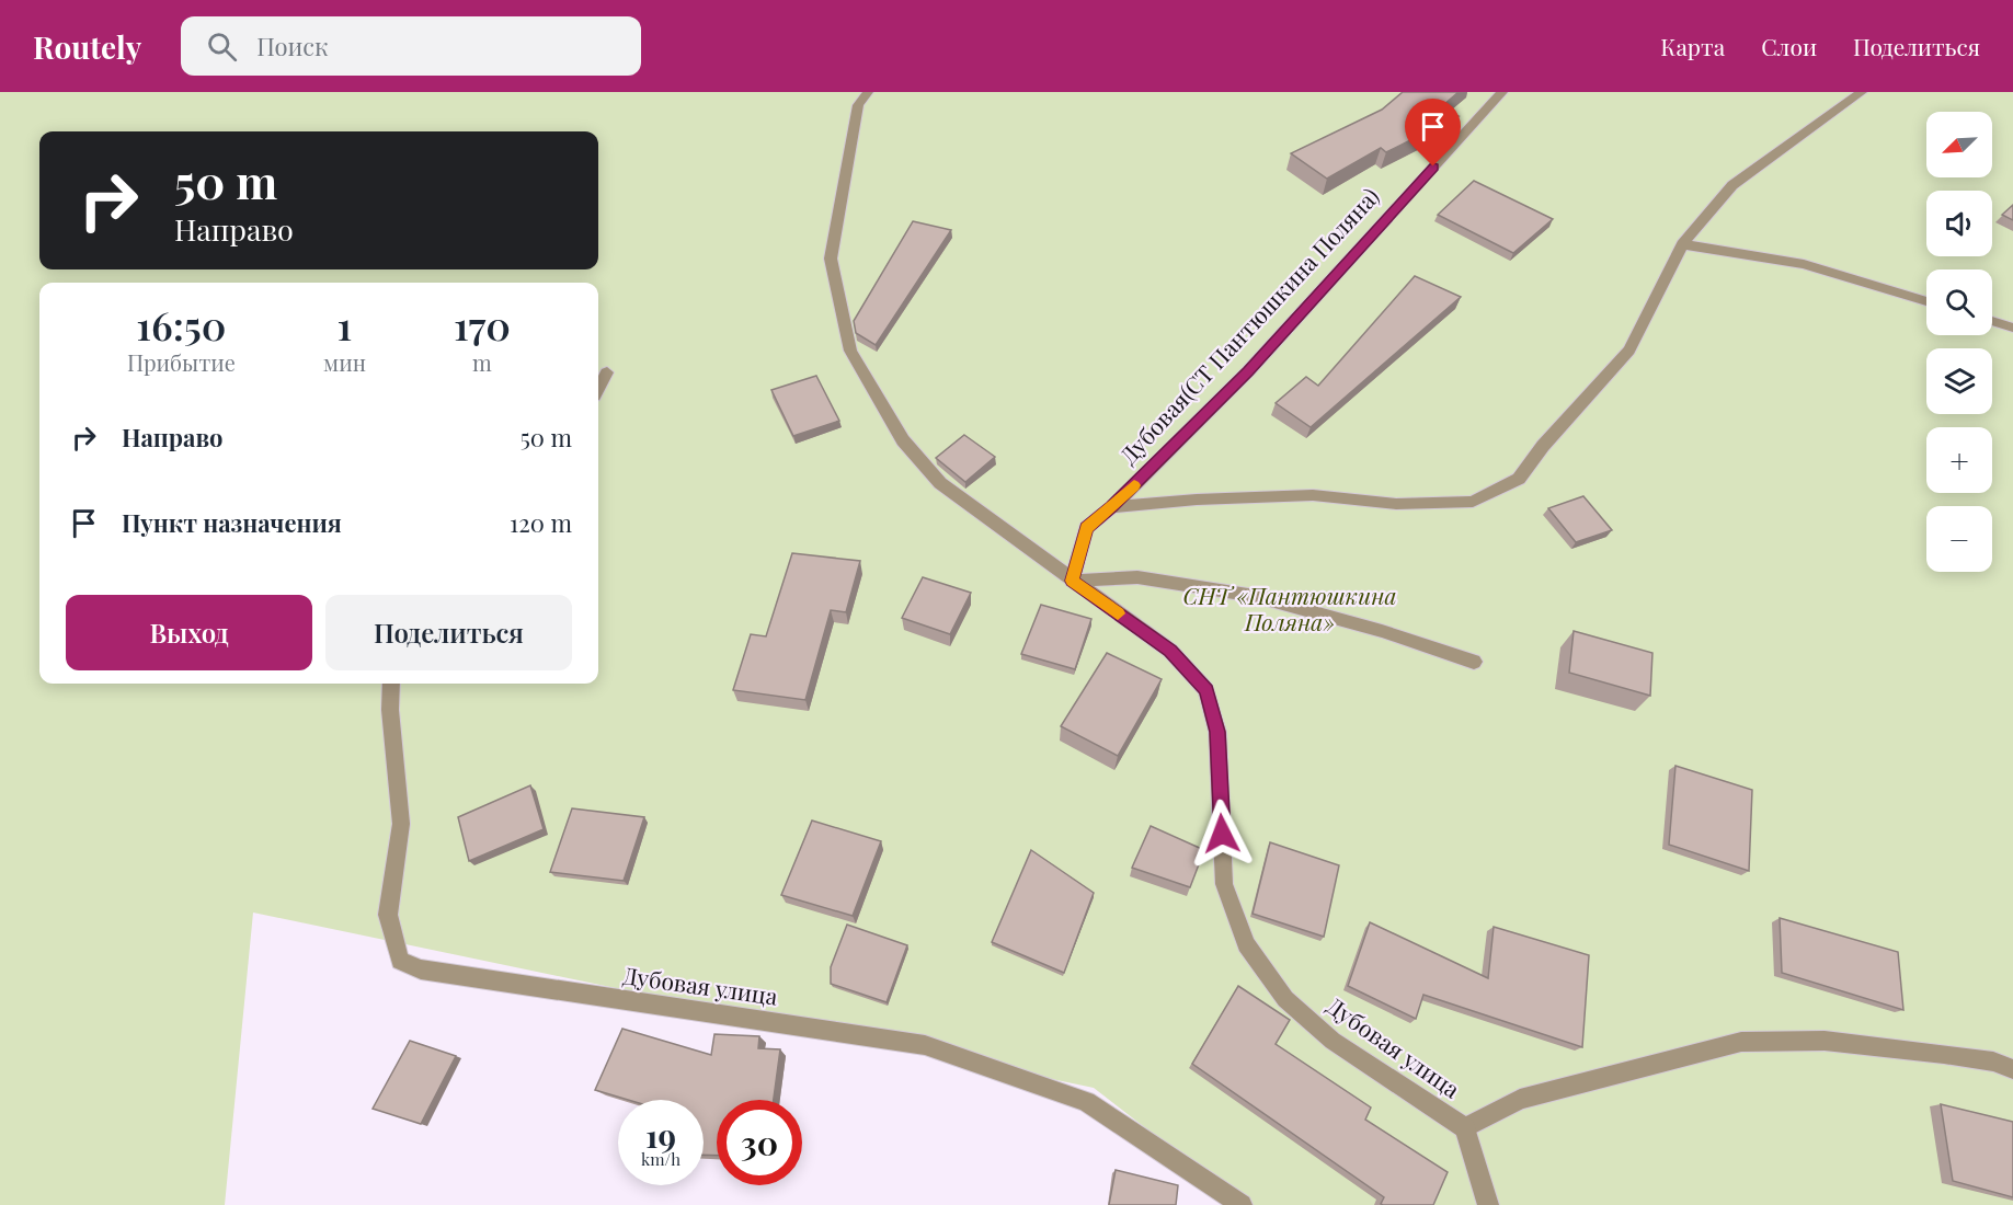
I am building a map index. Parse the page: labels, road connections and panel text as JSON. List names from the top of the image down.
{
  "streets": {
    "street": ["Дубовая(СТ Пантюшкина Поляна)", "Дубовая улица"]
  },
  "crossings": [
    ["Дубовая(СТ Пантюшкина Поляна)", "Дубовая улица"]
  ],
  "parks": ["СНТ «Пантюшкина Поляна»"],
  "north": "bottom left",
  "page": {
    "header": "Routely",
    "search": "Поиск",
    "nav": ["Карта", "Слои", "Поделиться"],
    "map_buttons": ["+", "−"],
    "turn": ["50 m", "Направо"],
    "eta": [
      "16:50",
      "Прибытие",
      "1",
      "мин",
      "170",
      "m"
    ],
    "list": [
      {
        "name": "Направо",
        "value": "50 m"
      },
      {
        "name": "Пункт назначения",
        "value": "120 m"
      }
    ],
    "buttons": ["Выход", "Поделиться"],
    "speed": "19 km/h",
    "limit": "30"
  }
}
